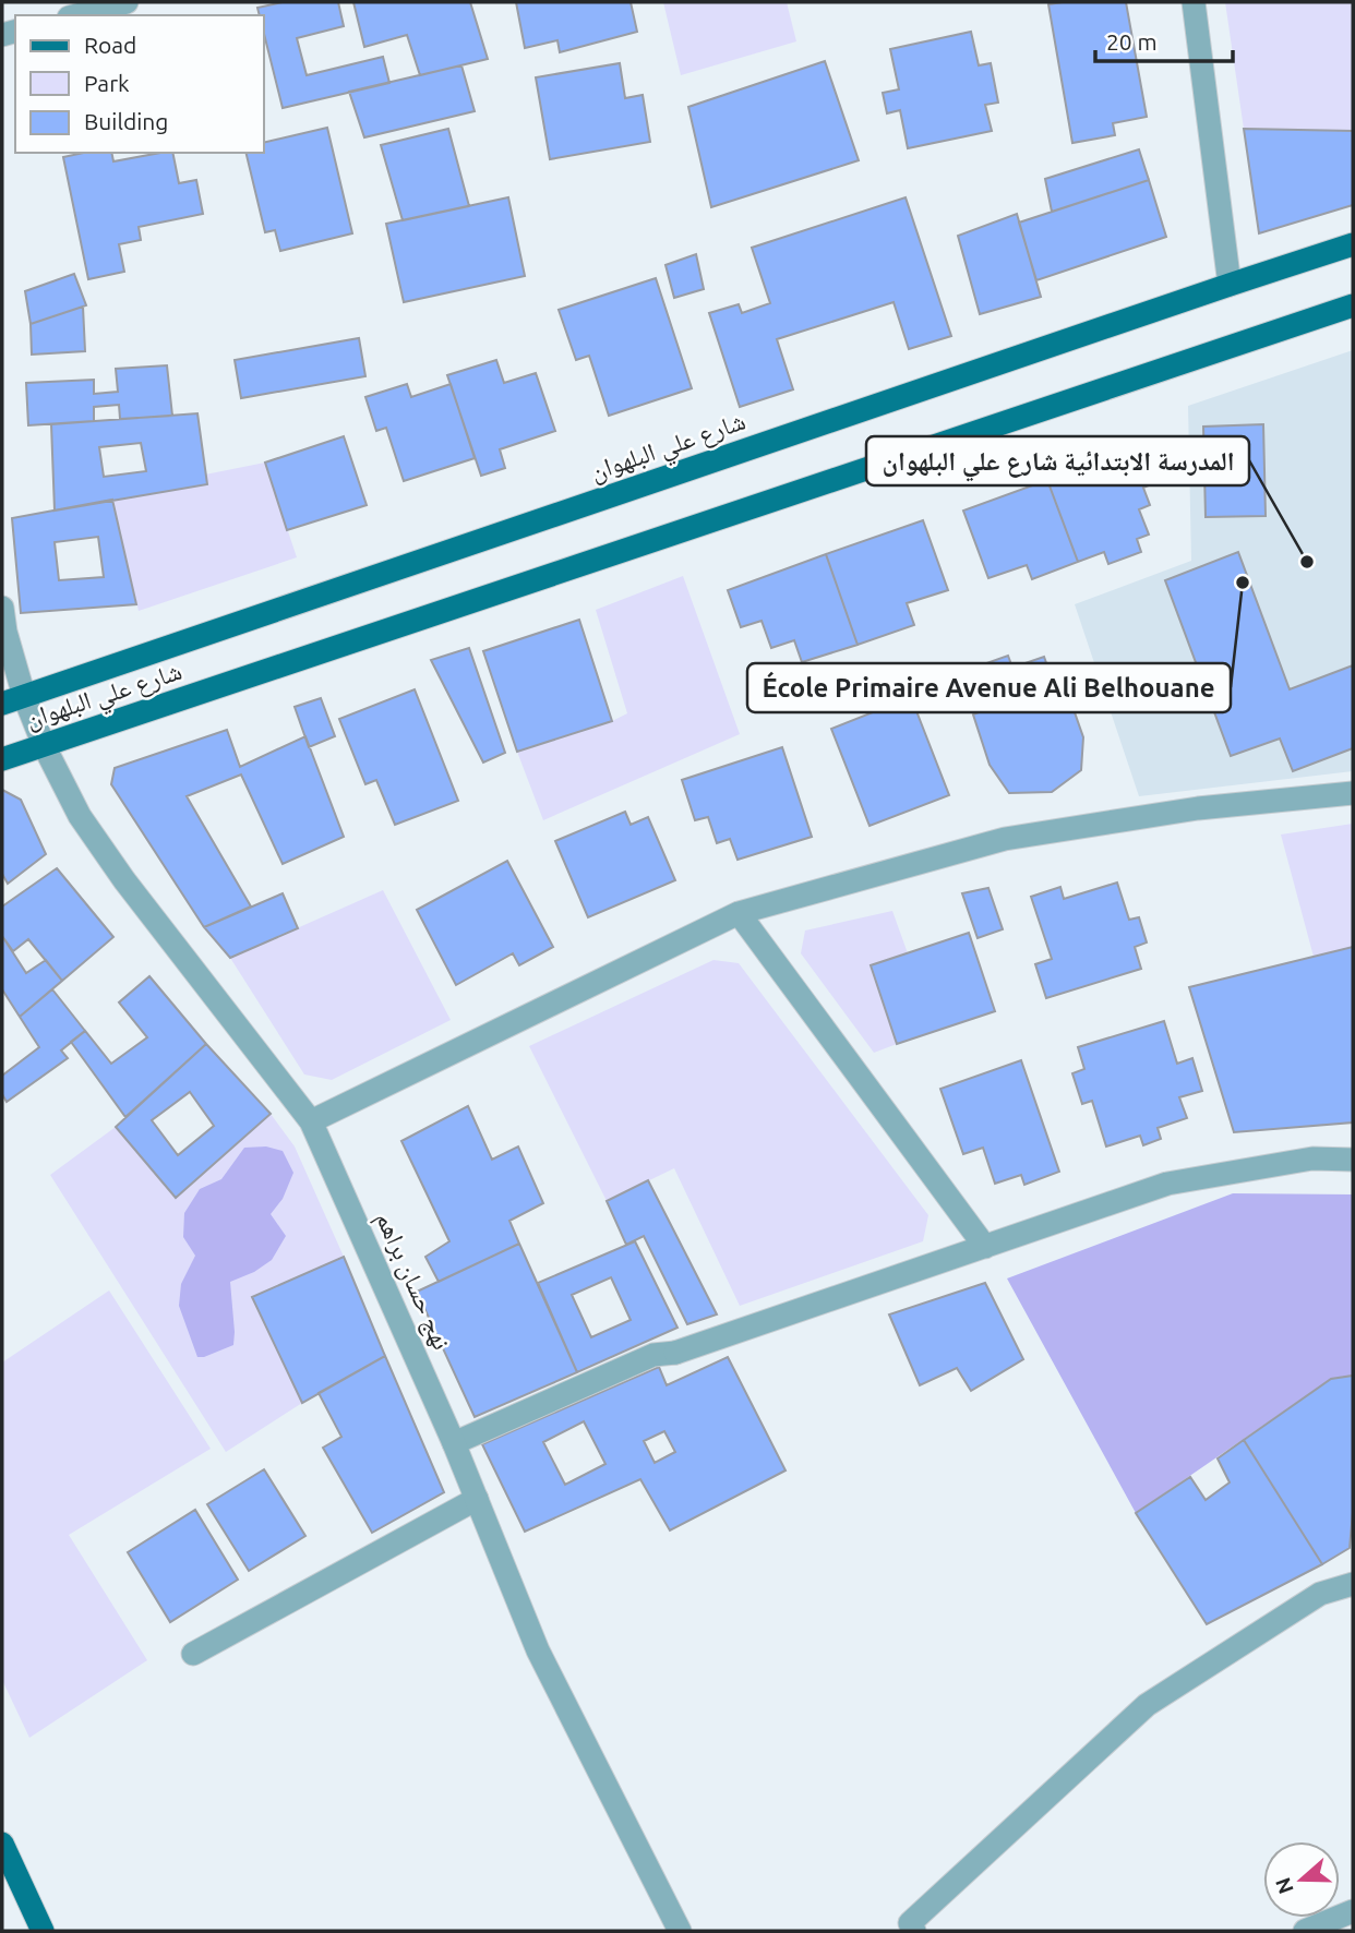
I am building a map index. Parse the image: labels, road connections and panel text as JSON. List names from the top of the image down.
{
  "streets": {
    "main road": ["شارع علي البلهوان"],
    "street": ["نهج حسان براهم"]
  },
  "crossings": [
    ["شارع علي البلهوان", "نهج حسان براهم"]
  ],
  "places": ["المدرسة الابتدائية شارع علي البلهوان", "École Primaire Avenue Ali Belhouane"],
  "legend": ["Road", "Park", "Building"],
  "scale_bar": "20 m",
  "north": "left"
}
